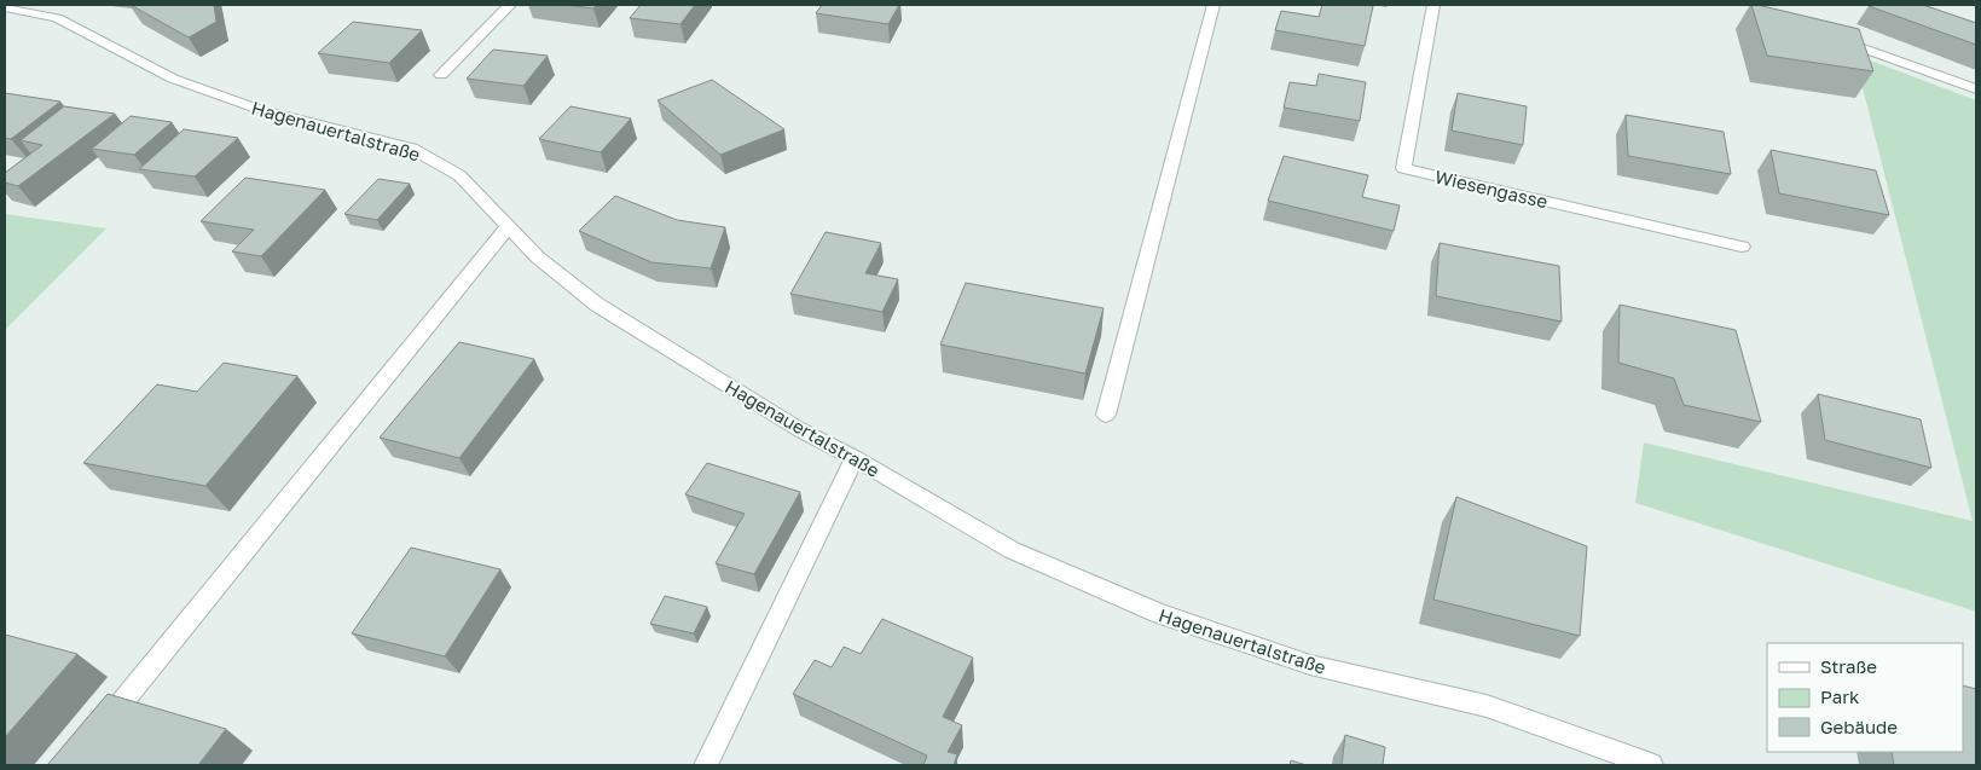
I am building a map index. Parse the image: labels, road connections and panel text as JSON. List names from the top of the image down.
{
  "streets": {
    "street": ["Hagenauertalstraße", "Wiesengasse"]
  },
  "legend": ["Straße", "Park", "Gebäude"]
}
